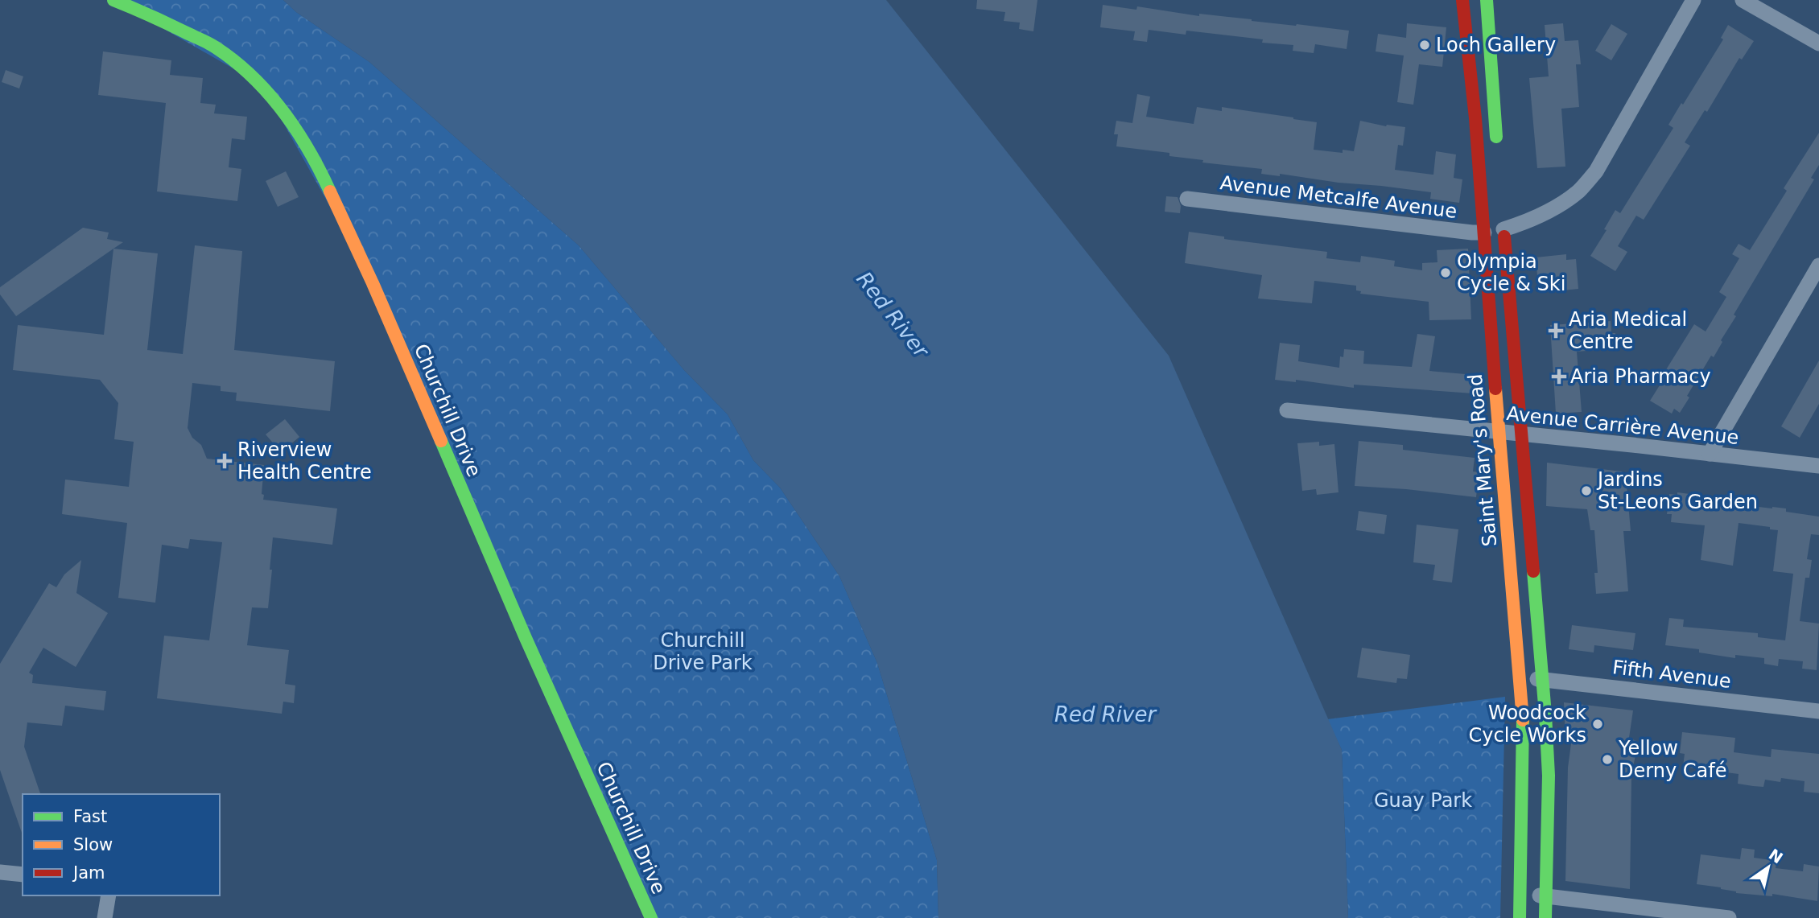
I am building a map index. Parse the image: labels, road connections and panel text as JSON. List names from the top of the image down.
{
  "streets": {
    "main road": ["Churchill Drive", "Saint Mary's Road"],
    "street": ["Avenue Metcalfe Avenue", "Avenue Carrière Avenue", "Fifth Avenue"]
  },
  "crossings": [
    ["Avenue Metcalfe Avenue", "Saint Mary's Road"],
    ["Avenue Carrière Avenue", "Saint Mary's Road"],
    ["Saint Mary's Road", "Fifth Avenue"]
  ],
  "water": ["Red River"],
  "parks": ["Churchill Drive Park", "Guay Park"],
  "places": {
    "other": [
      "Loch Gallery",
      "Olympia Cycle & Ski",
      "Jardins St-Leons Garden",
      "Woodcock Cycle Works",
      "Yellow Derny Café"
    ],
    "health": ["Aria Medical Centre", "Aria Pharmacy", "Riverview Health Centre"]
  },
  "legend": ["Fast", "Slow", "Jam"],
  "north": "top right"
}
